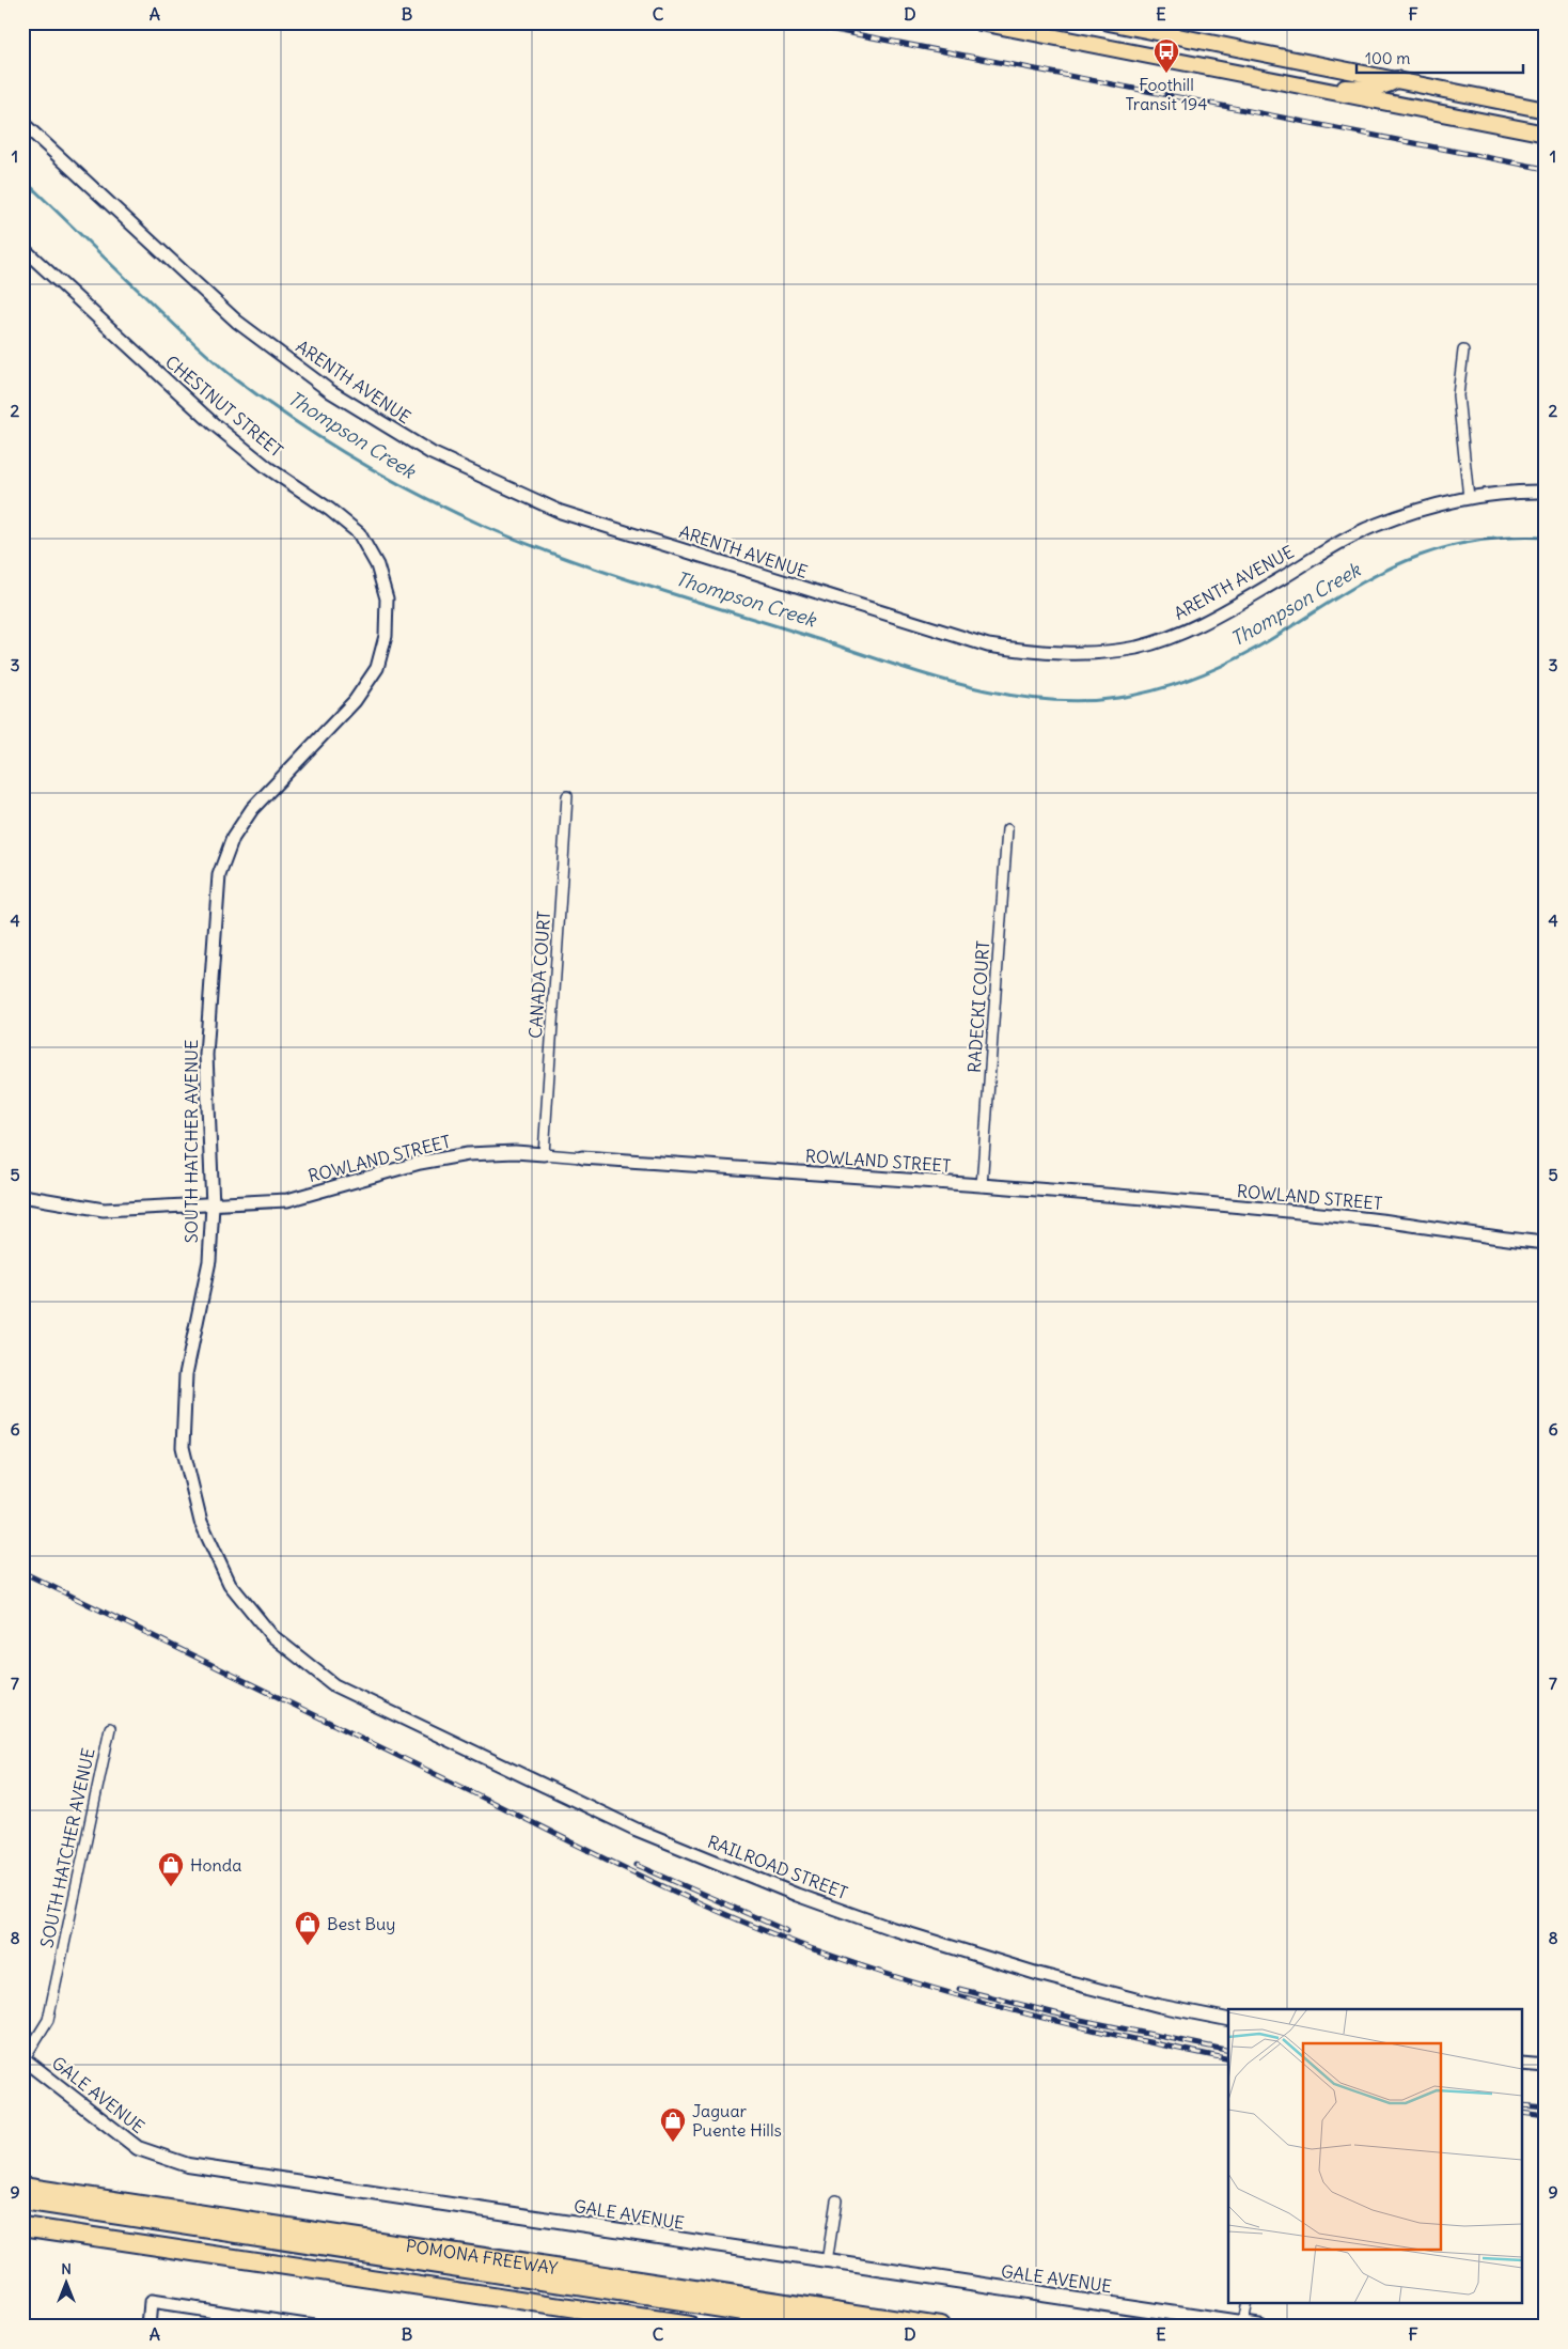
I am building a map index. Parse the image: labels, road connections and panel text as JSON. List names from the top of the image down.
{
  "streets": {
    "highway": ["POMONA FREEWAY"],
    "main road": ["GALE AVENUE"],
    "street": [
      "ARENTH AVENUE",
      "CHESTNUT STREET",
      "CANADA COURT",
      "RADECKI COURT",
      "SOUTH HATCHER AVENUE",
      "ROWLAND STREET",
      "RAILROAD STREET"
    ]
  },
  "crossings": [
    ["CHESTNUT STREET", "SOUTH HATCHER AVENUE"],
    ["CANADA COURT", "ROWLAND STREET"],
    ["RADECKI COURT", "ROWLAND STREET"],
    ["SOUTH HATCHER AVENUE", "ROWLAND STREET"],
    ["SOUTH HATCHER AVENUE", "RAILROAD STREET"],
    ["SOUTH HATCHER AVENUE", "GALE AVENUE"]
  ],
  "water": ["Thompson Creek"],
  "places": {
    "bus stop": ["Foothill Transit 194"],
    "shop": ["Honda", "Best Buy", "Jaguar Puente Hills"]
  },
  "scale_bar": "100 m",
  "north": "top",
  "grid": {
    "columns": [
      "A",
      "B",
      "C",
      "D",
      "E",
      "F"
    ],
    "rows": [
      "1",
      "2",
      "3",
      "4",
      "5",
      "6",
      "7",
      "8",
      "9"
    ]
  }
}
